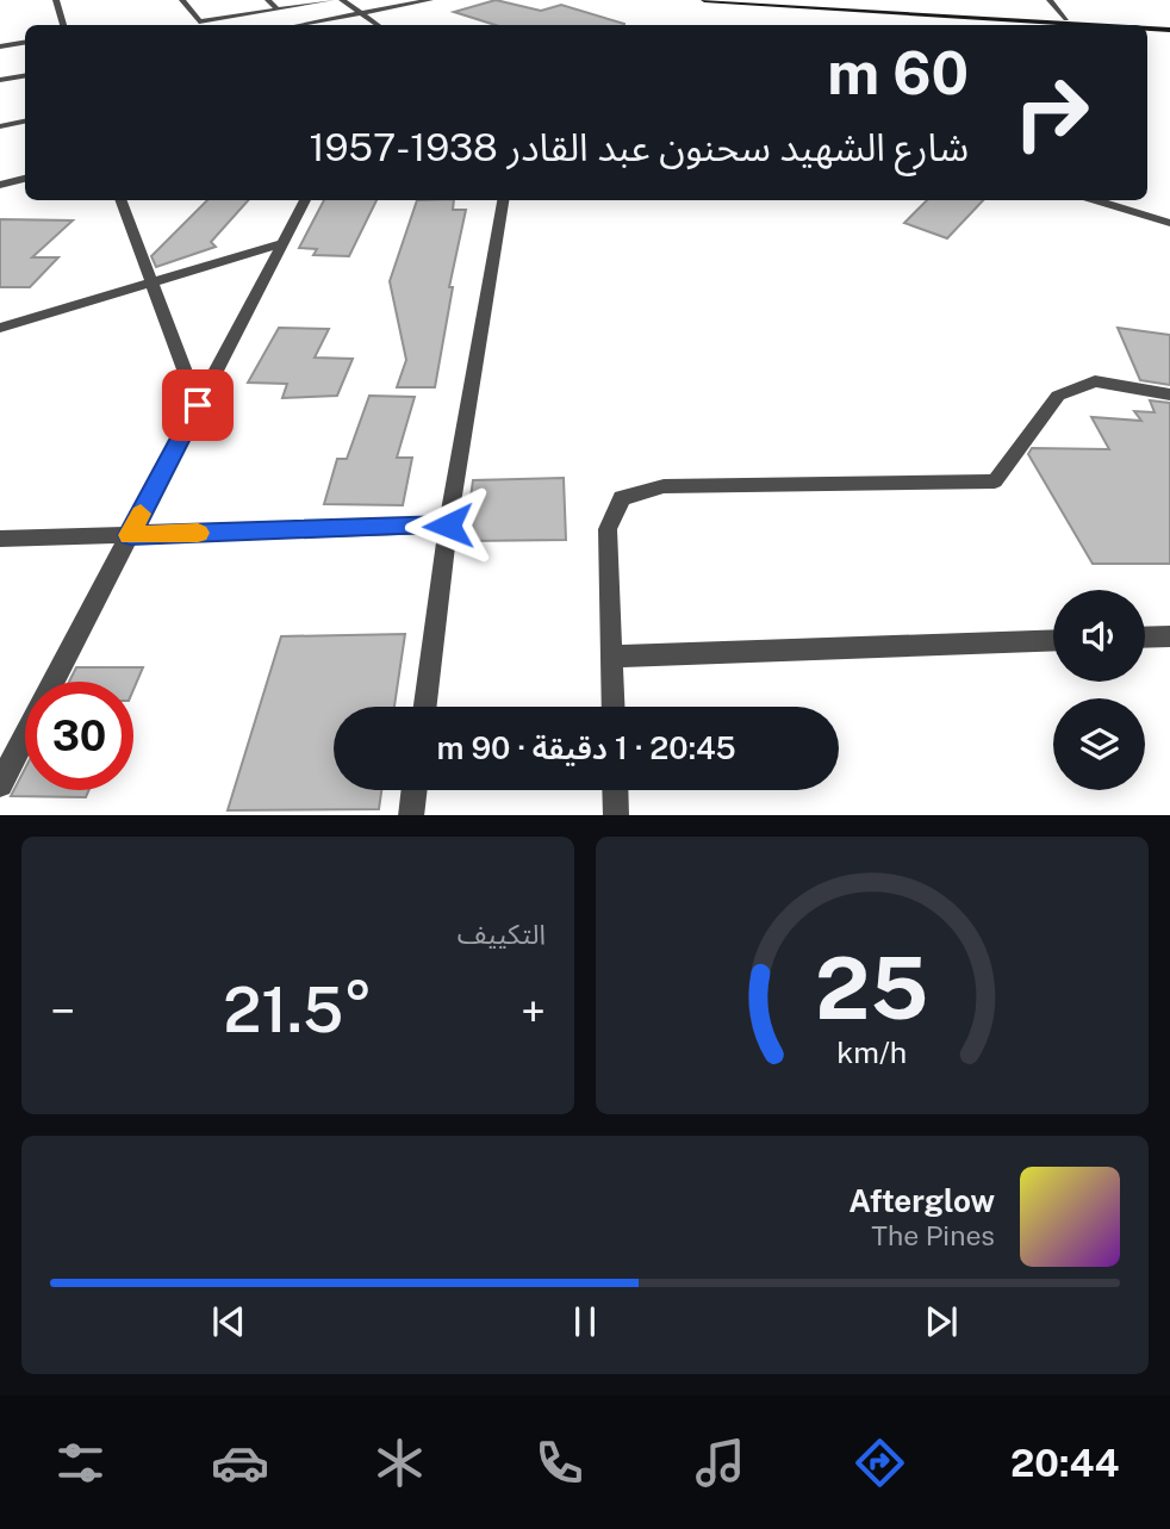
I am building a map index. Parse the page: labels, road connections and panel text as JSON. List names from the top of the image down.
{
  "page": {
    "turn": ["60 m", "شارع الشهيد سحنون عبد القادر 1938-1957"],
    "limit": "30",
    "trip": "20:45 · 1 دقيقة · 90 m",
    "tile": "التكييف",
    "heat": ["−", "21.5°", "+"],
    "song": ["Afterglow", "The Pines"],
    "tabs": "20:44",
    "gauge": ["25", "km/h"]
  }
}
